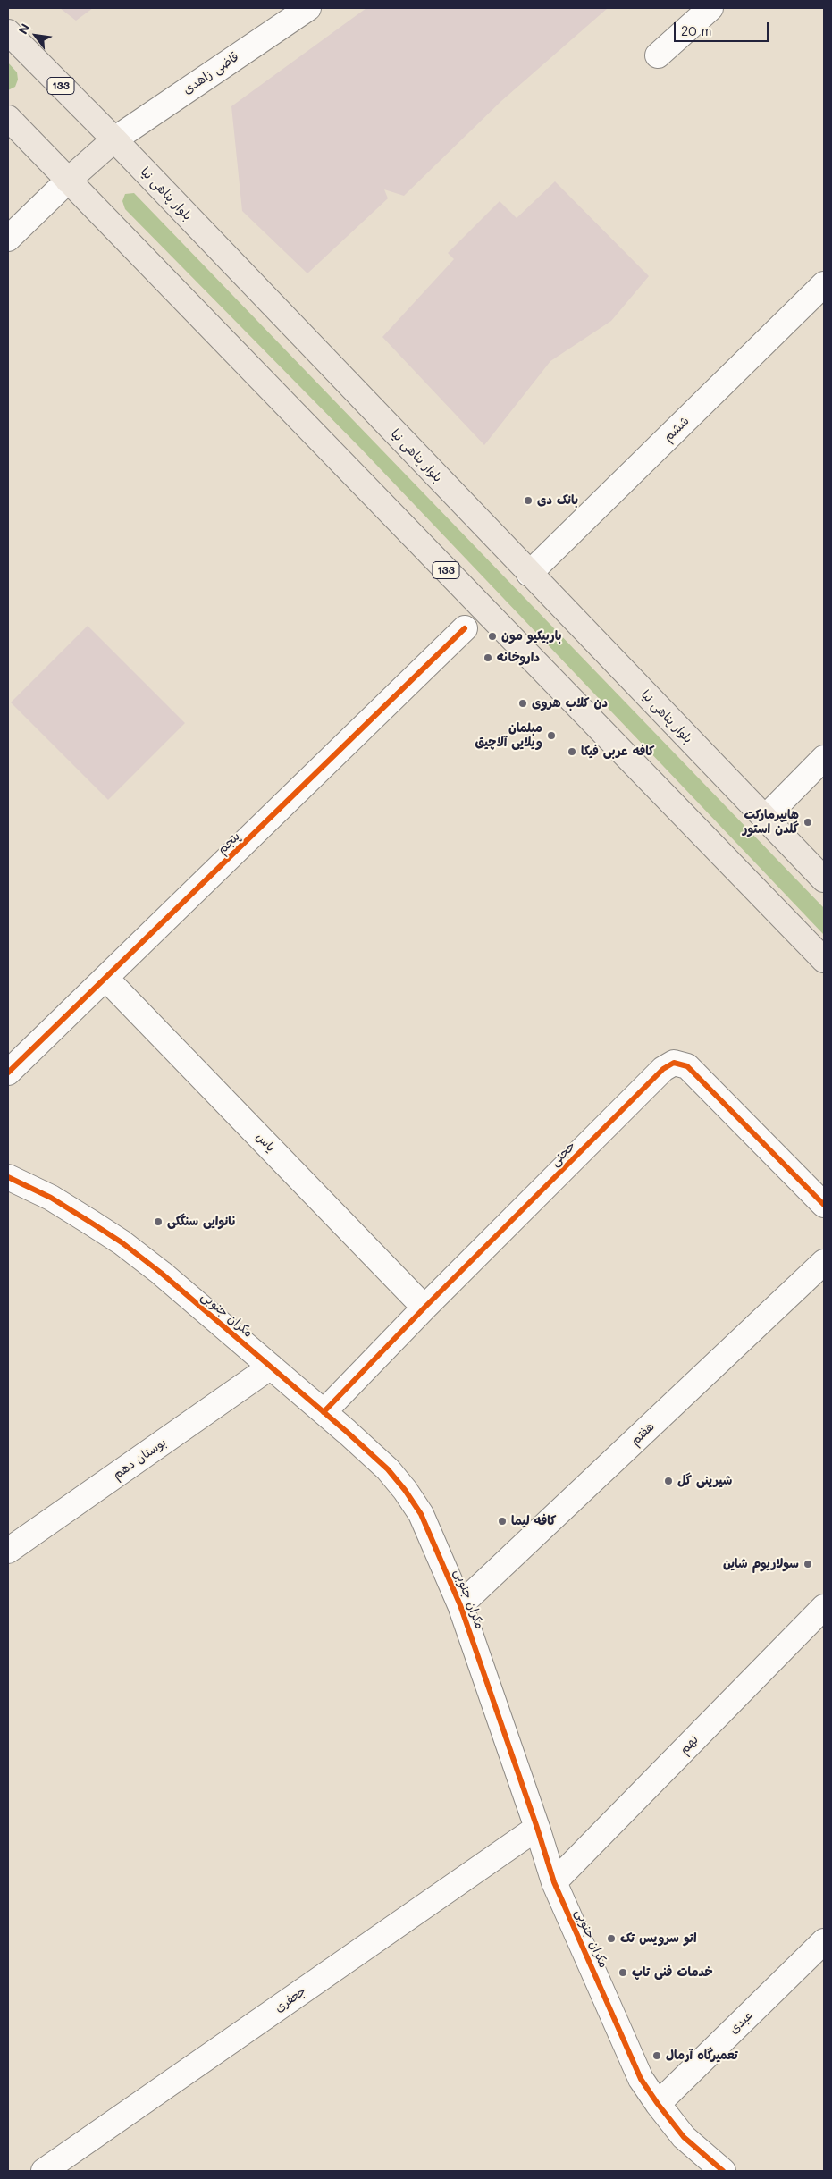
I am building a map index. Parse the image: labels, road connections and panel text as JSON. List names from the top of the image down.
{
  "streets": {
    "main road": ["133", "بلوار پناهی نیا"],
    "street": [
      "قاضی زاهدی",
      "ششم",
      "پنجم",
      "یاس",
      "حجتی",
      "مکران جنوبی",
      "هفتم",
      "بوستان دهم",
      "نهم",
      "جعفری",
      "عبدی"
    ]
  },
  "crossings": [
    ["قاضی زاهدی", "بلوار پناهی نیا"],
    ["بلوار پناهی نیا", "ششم"],
    ["پنجم", "یاس"],
    ["یاس", "حجتی"],
    ["حجتی", "مکران جنوبی"],
    ["مکران جنوبی", "هفتم"],
    ["مکران جنوبی", "بوستان دهم"],
    ["مکران جنوبی", "نهم"],
    ["مکران جنوبی", "جعفری"],
    ["مکران جنوبی", "عبدی"]
  ],
  "places": [
    "بانک دی",
    "باربیکیو مون",
    "داروخانه",
    "دن کلاب هروی",
    "مبلمان ویلایی آلاچیق",
    "کافه عربی فیکا",
    "هایپرمارکت گلدن استور",
    "نانوایی سنگکی",
    "شیرینی گل",
    "کافه لیما",
    "سولاریوم شاین",
    "اتو سرویس تک",
    "خدمات فنی تاپ",
    "تعمیرگاه آرمال"
  ],
  "scale_bar": "20 m",
  "north": "top left"
}
